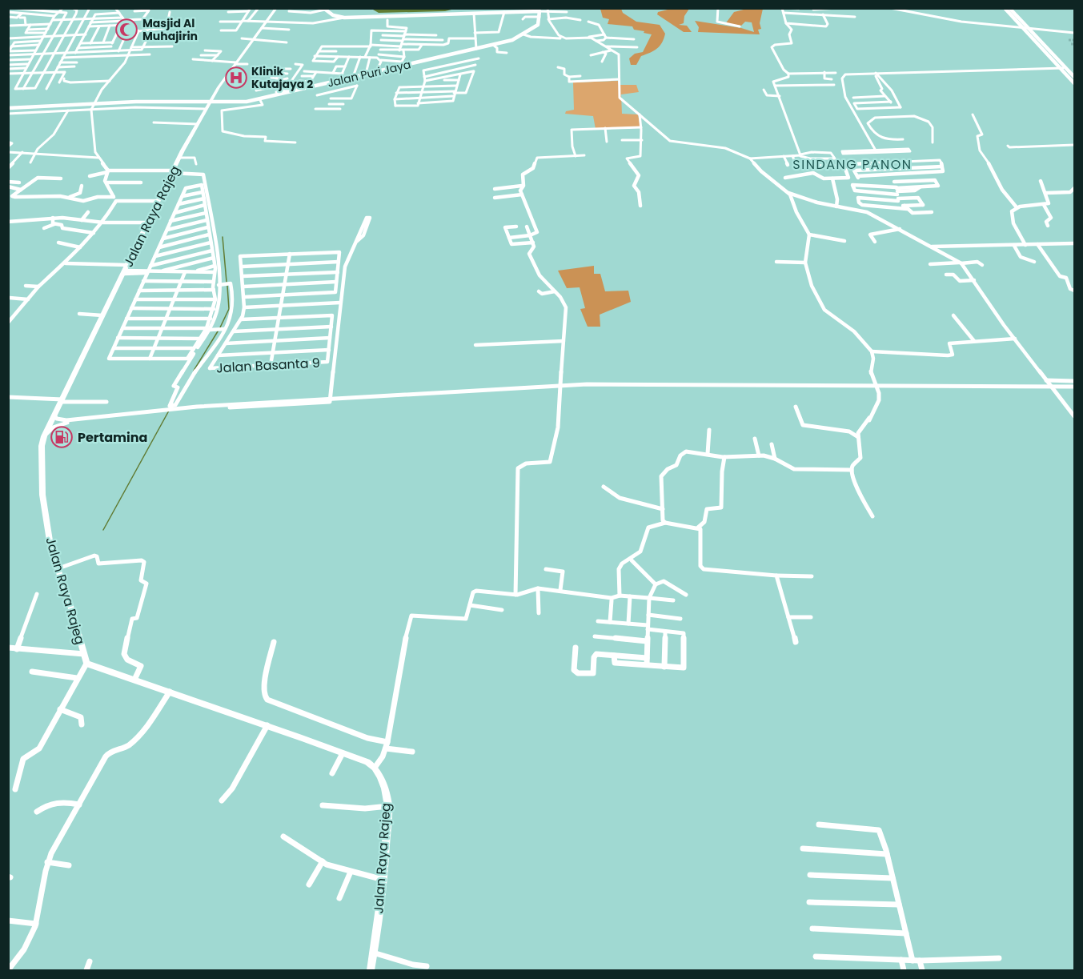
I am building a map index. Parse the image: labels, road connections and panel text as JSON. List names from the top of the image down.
{
  "streets": {
    "main road": ["Jalan Raya Rajeg"],
    "street": ["Jalan Puri Jaya", "Jalan Basanta 9"]
  },
  "crossings": [
    ["Jalan Puri Jaya", "Jalan Raya Rajeg"]
  ],
  "districts": ["SINDANG PANON"],
  "places": {
    "mosque": ["Masjid Al Muhajirin"],
    "hospital": ["Klinik Kutajaya 2"],
    "fuel station": ["Pertamina"]
  }
}
